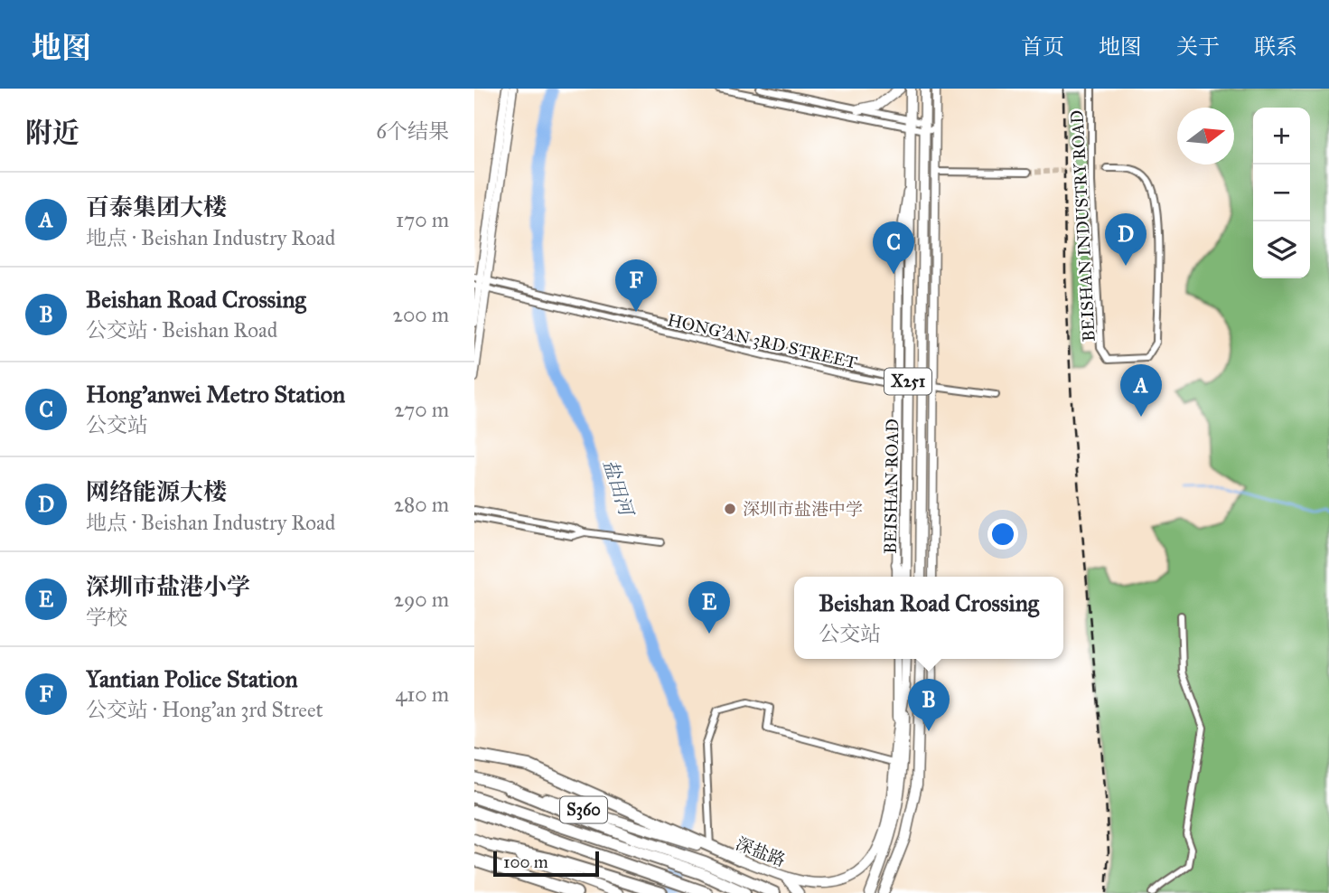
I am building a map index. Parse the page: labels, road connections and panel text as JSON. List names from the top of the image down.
{
  "streets": {
    "main road": [
      "X251",
      "BEISHAN ROAD",
      "S360",
      "深盐路"
    ],
    "street": ["BEISHAN INDUSTRY ROAD", "HONG'AN 3RD STREET"]
  },
  "crossings": [
    ["HONG'AN 3RD STREET", "BEISHAN ROAD"]
  ],
  "water": ["盐田河"],
  "places": ["深圳市盐港中学"],
  "scale_bar": "100 m",
  "north": "right",
  "page": {
    "header": "地图",
    "nav": [
      "首页",
      "地图",
      "关于",
      "联系"
    ],
    "heading": ["附近", "6个结果"],
    "map_buttons": ["+", "−"],
    "list": [
      {
        "mark": "A",
        "name": "百泰集团大楼",
        "note": "地点 · Beishan Industry Road",
        "value": "170 m"
      },
      {
        "mark": "B",
        "name": "Beishan Road Crossing",
        "note": "公交站 · Beishan Road",
        "value": "200 m"
      },
      {
        "mark": "C",
        "name": "Hong'anwei Metro Station",
        "note": "公交站",
        "value": "270 m"
      },
      {
        "mark": "D",
        "name": "网络能源大楼",
        "note": "地点 · Beishan Industry Road",
        "value": "280 m"
      },
      {
        "mark": "E",
        "name": "深圳市盐港小学",
        "note": "学校",
        "value": "290 m"
      },
      {
        "mark": "F",
        "name": "Yantian Police Station",
        "note": "公交站 · Hong'an 3rd Street",
        "value": "410 m"
      }
    ],
    "pins": [
      "D",
      "C",
      "F",
      "A",
      "E",
      "B"
    ],
    "popup": ["Beishan Road Crossing", "公交站"],
    "scale": "100 m"
  }
}
